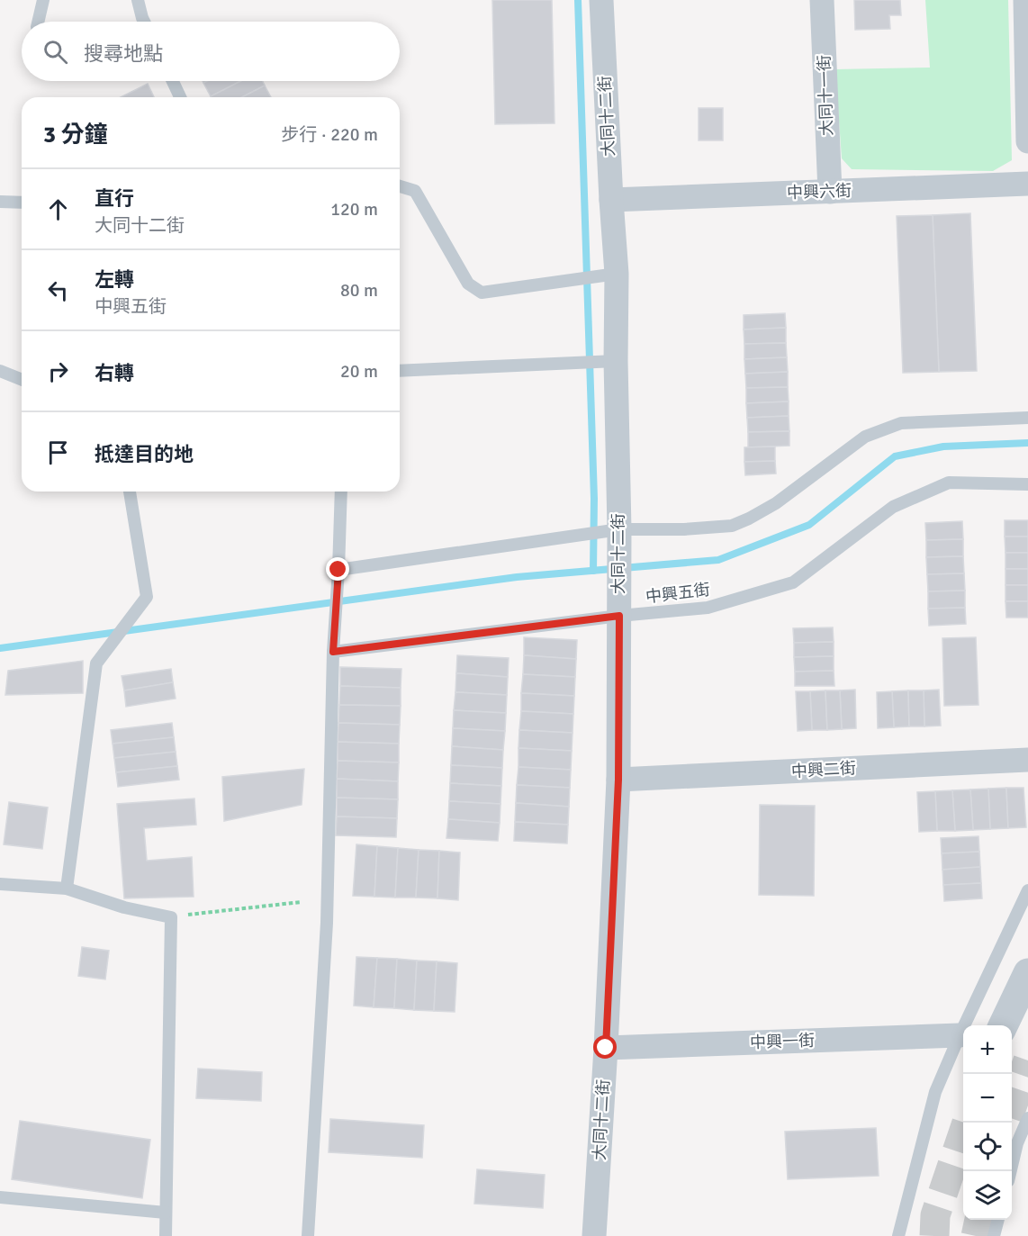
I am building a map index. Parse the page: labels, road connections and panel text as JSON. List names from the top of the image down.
{
  "streets": {
    "street": [
      "大同十一街",
      "大同十二街",
      "中興六街",
      "中興二街",
      "中興一街"
    ],
    "lane": ["中興五街"]
  },
  "crossings": [
    ["大同十一街", "中興六街"],
    ["大同十二街", "中興六街"],
    ["大同十二街", "中興五街"],
    ["大同十二街", "中興二街"],
    ["大同十二街", "中興一街"]
  ],
  "page": {
    "search": "搜尋地點",
    "heading": ["3 分鐘", "步行 · 220 m"],
    "list": [
      ["直行", "大同十二街", "120 m"],
      ["左轉", "中興五街", "80 m"],
      ["右轉", "20 m"],
      "抵達目的地"
    ],
    "map_buttons": ["+", "−"]
  }
}
